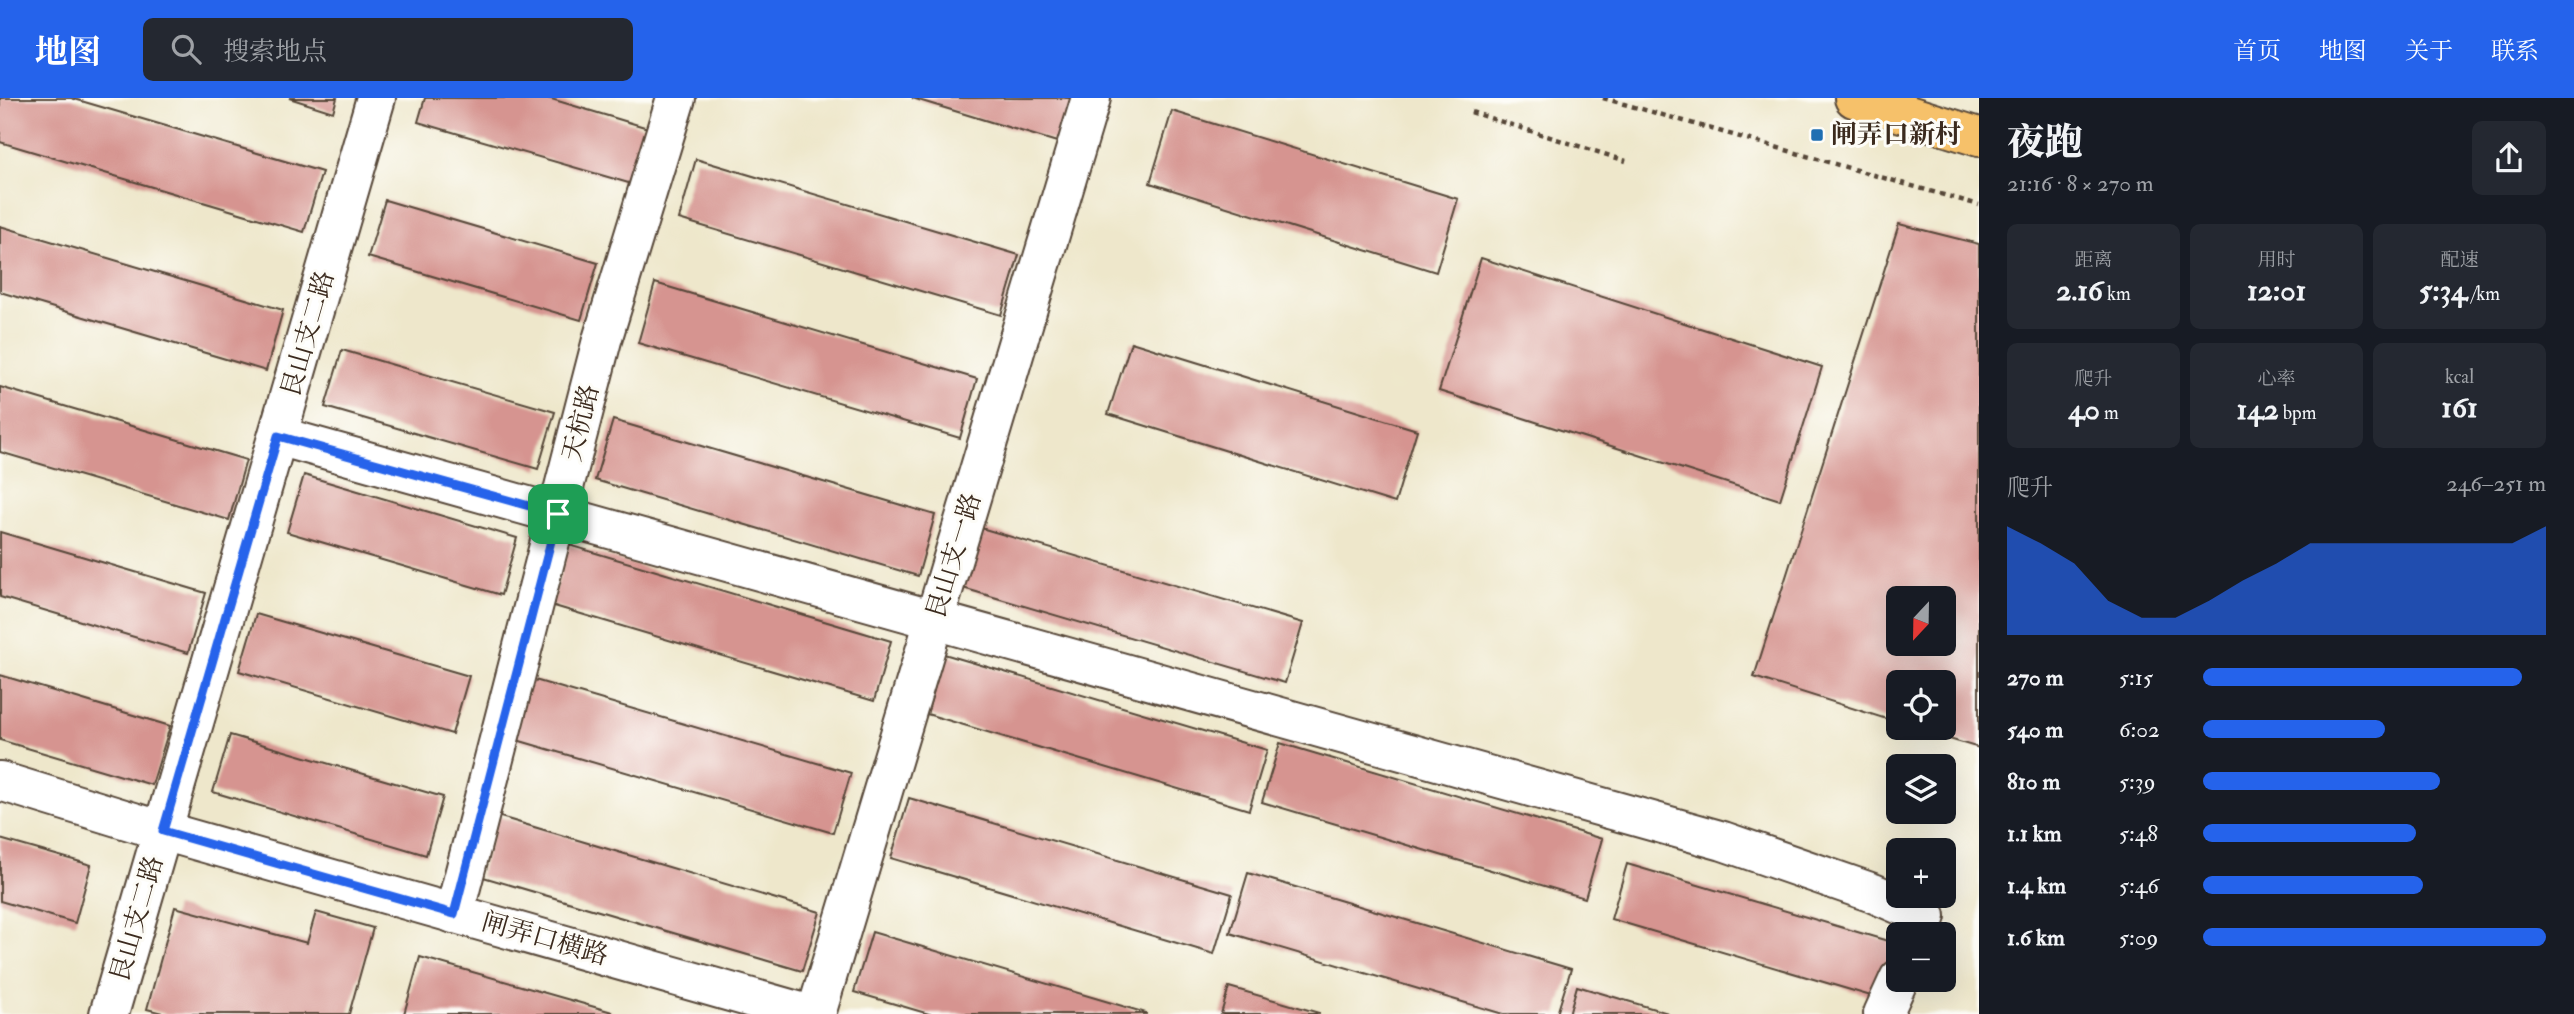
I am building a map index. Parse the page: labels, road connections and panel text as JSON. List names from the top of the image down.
{
  "streets": {
    "street": [
      "艮山支二路",
      "天杭路",
      "艮山支一路",
      "闸弄口横路"
    ]
  },
  "crossings": [
    ["艮山支二路", "闸弄口横路"],
    ["天杭路", "闸弄口横路"]
  ],
  "places": {
    "transit": ["闸弄口新村"]
  },
  "north": "bottom",
  "page": {
    "header": "地图",
    "search": "搜索地点",
    "nav": [
      "首页",
      "地图",
      "关于",
      "联系"
    ],
    "heading": ["夜跑", "21:16 · 8 × 270 m"],
    "stats": [
      ["距离", "2.16 km"],
      ["用时", "12:01"],
      ["配速", "5:34 /km"],
      ["爬升", "40 m"],
      ["心率", "142 bpm"],
      ["kcal", "161"]
    ],
    "chart": ["爬升", "246–251 m"],
    "map_buttons": ["+", "−"],
    "list": [
      {
        "name": "270 m",
        "note": "5:15"
      },
      {
        "name": "540 m",
        "note": "6:02"
      },
      {
        "name": "810 m",
        "note": "5:39"
      },
      {
        "name": "1.1 km",
        "note": "5:48"
      },
      {
        "name": "1.4 km",
        "note": "5:46"
      },
      {
        "name": "1.6 km",
        "note": "5:09"
      }
    ]
  }
}
